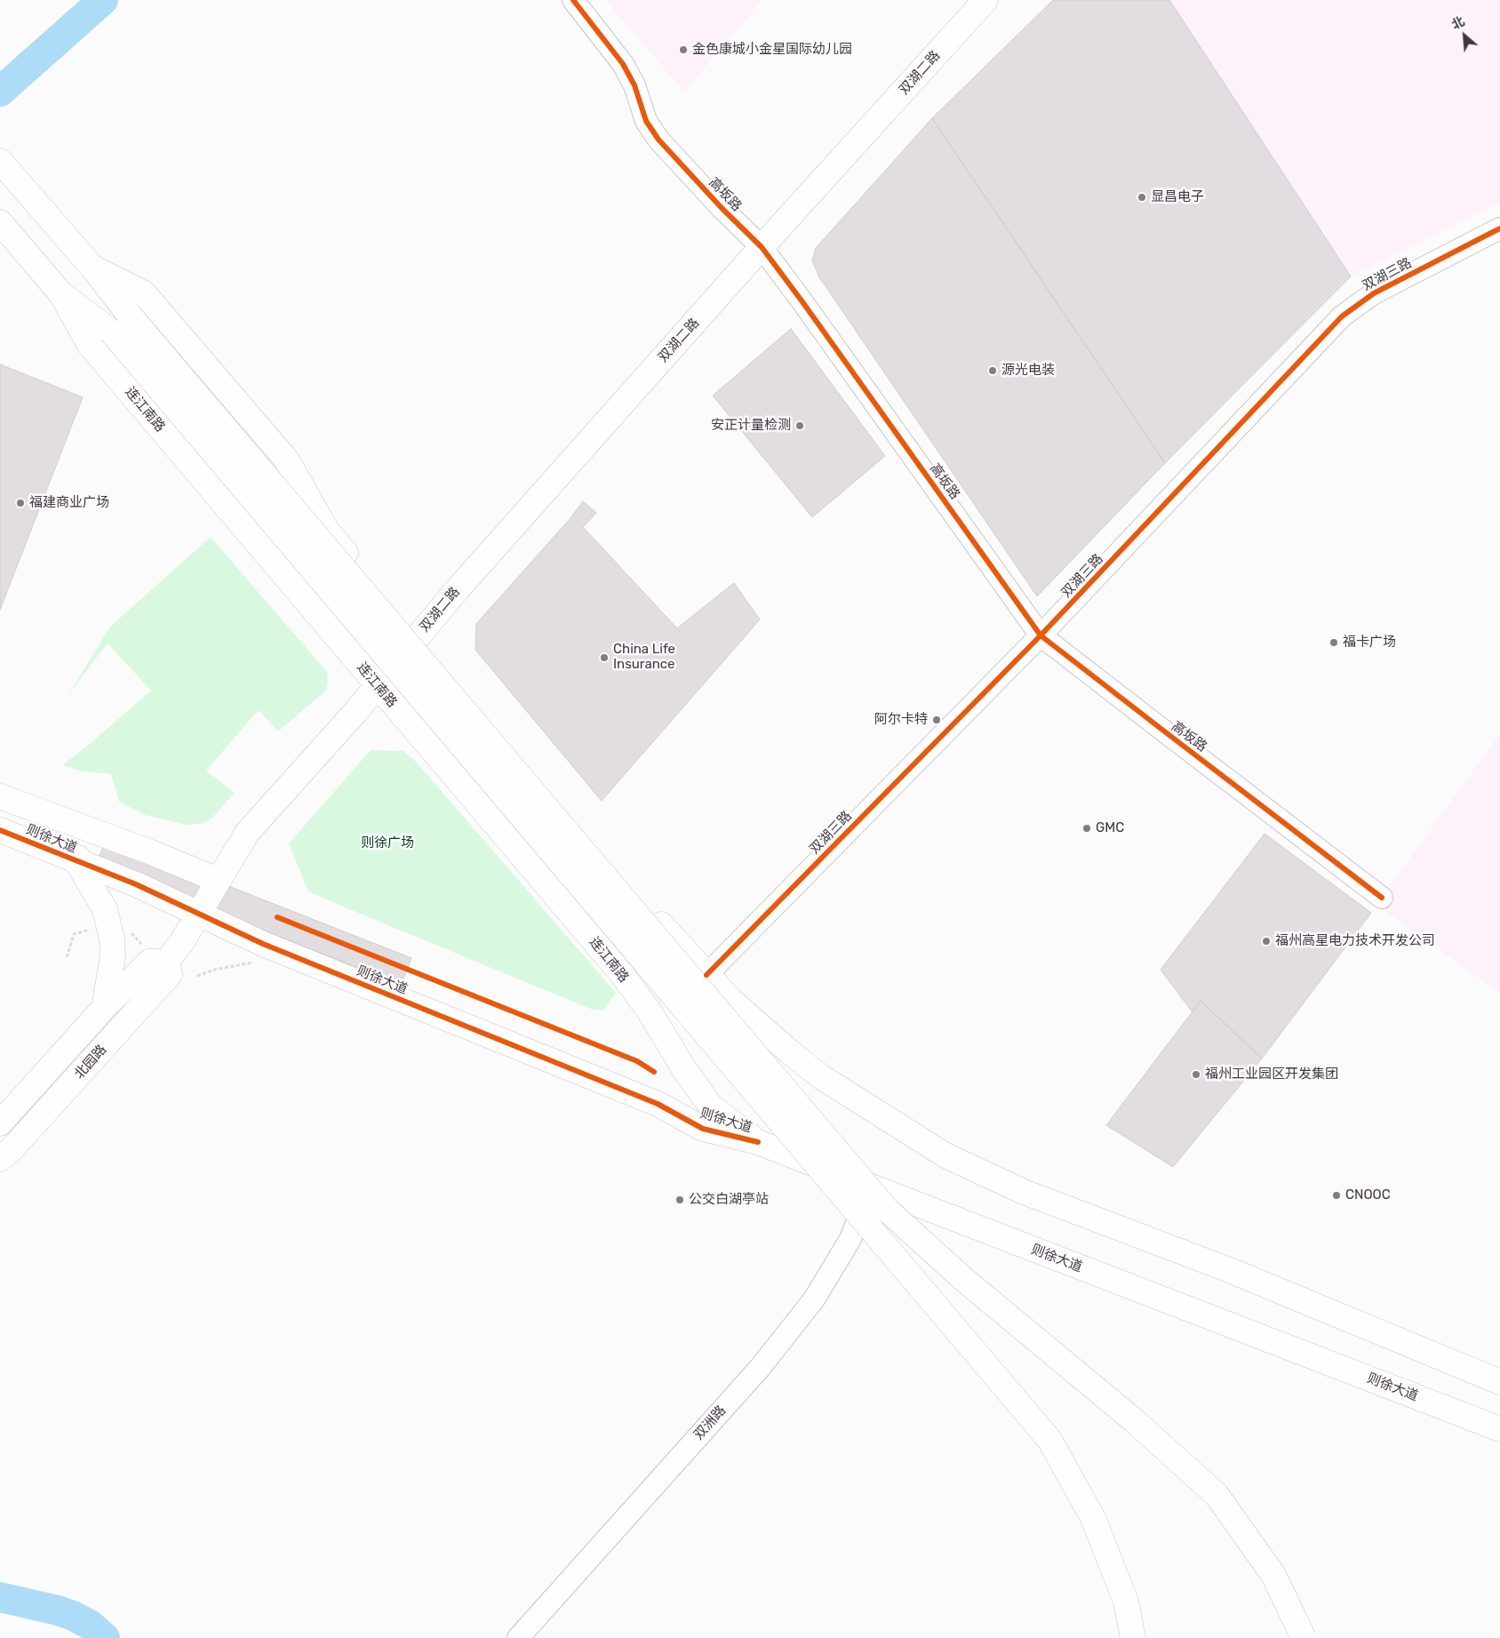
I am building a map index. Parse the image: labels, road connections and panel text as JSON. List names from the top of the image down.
{
  "streets": {
    "main road": [
      "双湖二路",
      "连江南路",
      "则徐大道",
      "北园路"
    ],
    "street": ["高坂路", "双湖三路", "双洲路"]
  },
  "crossings": [
    ["双湖二路", "高坂路"],
    ["双湖二路", "连江南路"],
    ["双湖二路", "则徐大道"],
    ["高坂路", "双湖三路"],
    ["连江南路", "则徐大道"],
    ["则徐大道", "双洲路"]
  ],
  "parks": ["则徐广场"],
  "places": [
    "金色康城小金星国际幼儿园",
    "显昌电子",
    "源光电装",
    "安正计量检测",
    "福建商业广场",
    "福卡广场",
    "China Life Insurance",
    "阿尔卡特",
    "GMC",
    "福州高星电力技术开发公司",
    "福州工业园区开发集团",
    "CNOOC",
    "公交白湖亭站"
  ],
  "north": "top left"
}
